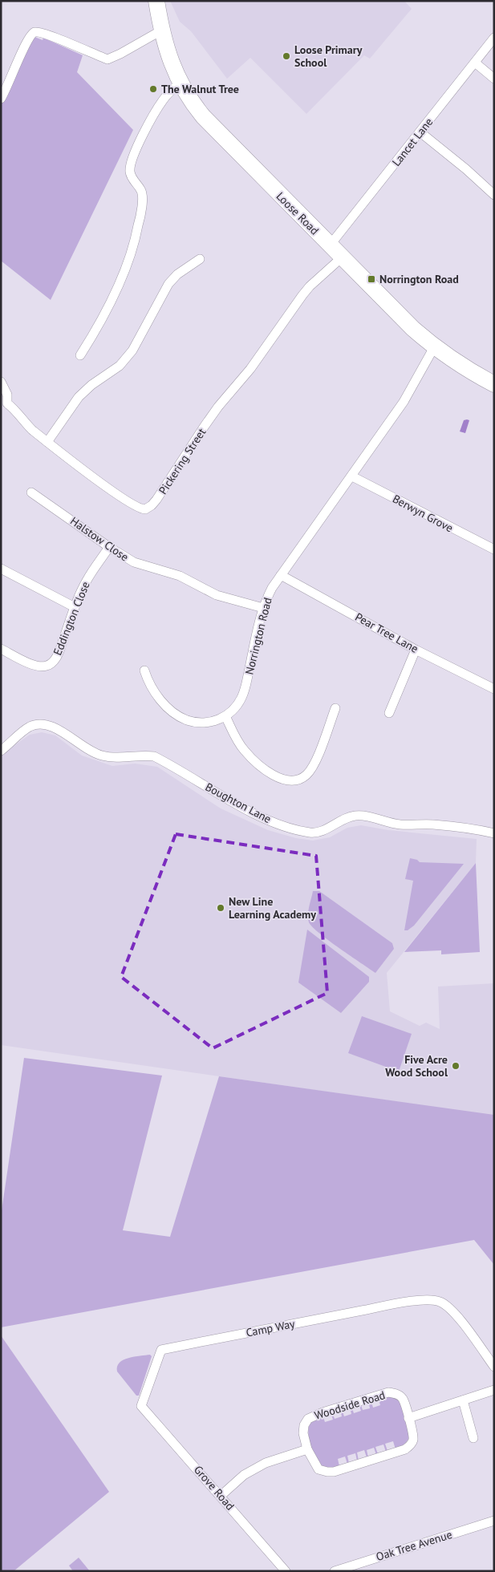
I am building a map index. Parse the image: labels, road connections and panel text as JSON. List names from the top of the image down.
{
  "streets": {
    "highway": ["Loose Road"],
    "street": [
      "Lancet Lane",
      "Pickering Street",
      "Berwyn Grove",
      "Halstow Close",
      "Eddington Close",
      "Pear Tree Lane",
      "Norrington Road",
      "Boughton Lane",
      "Camp Way",
      "Woodside Road",
      "Grove Road",
      "Oak Tree Avenue"
    ]
  },
  "crossings": [
    ["Lancet Lane", "Loose Road"],
    ["Loose Road", "Pickering Street"],
    ["Loose Road", "Norrington Road"],
    ["Berwyn Grove", "Norrington Road"],
    ["Halstow Close", "Eddington Close"],
    ["Halstow Close", "Norrington Road"],
    ["Pear Tree Lane", "Norrington Road"],
    ["Camp Way", "Grove Road"]
  ],
  "places": {
    "other": [
      "Loose Primary School",
      "The Walnut Tree",
      "New Line Learning Academy",
      "Five Acre Wood School"
    ],
    "transit": ["Norrington Road"]
  }
}
